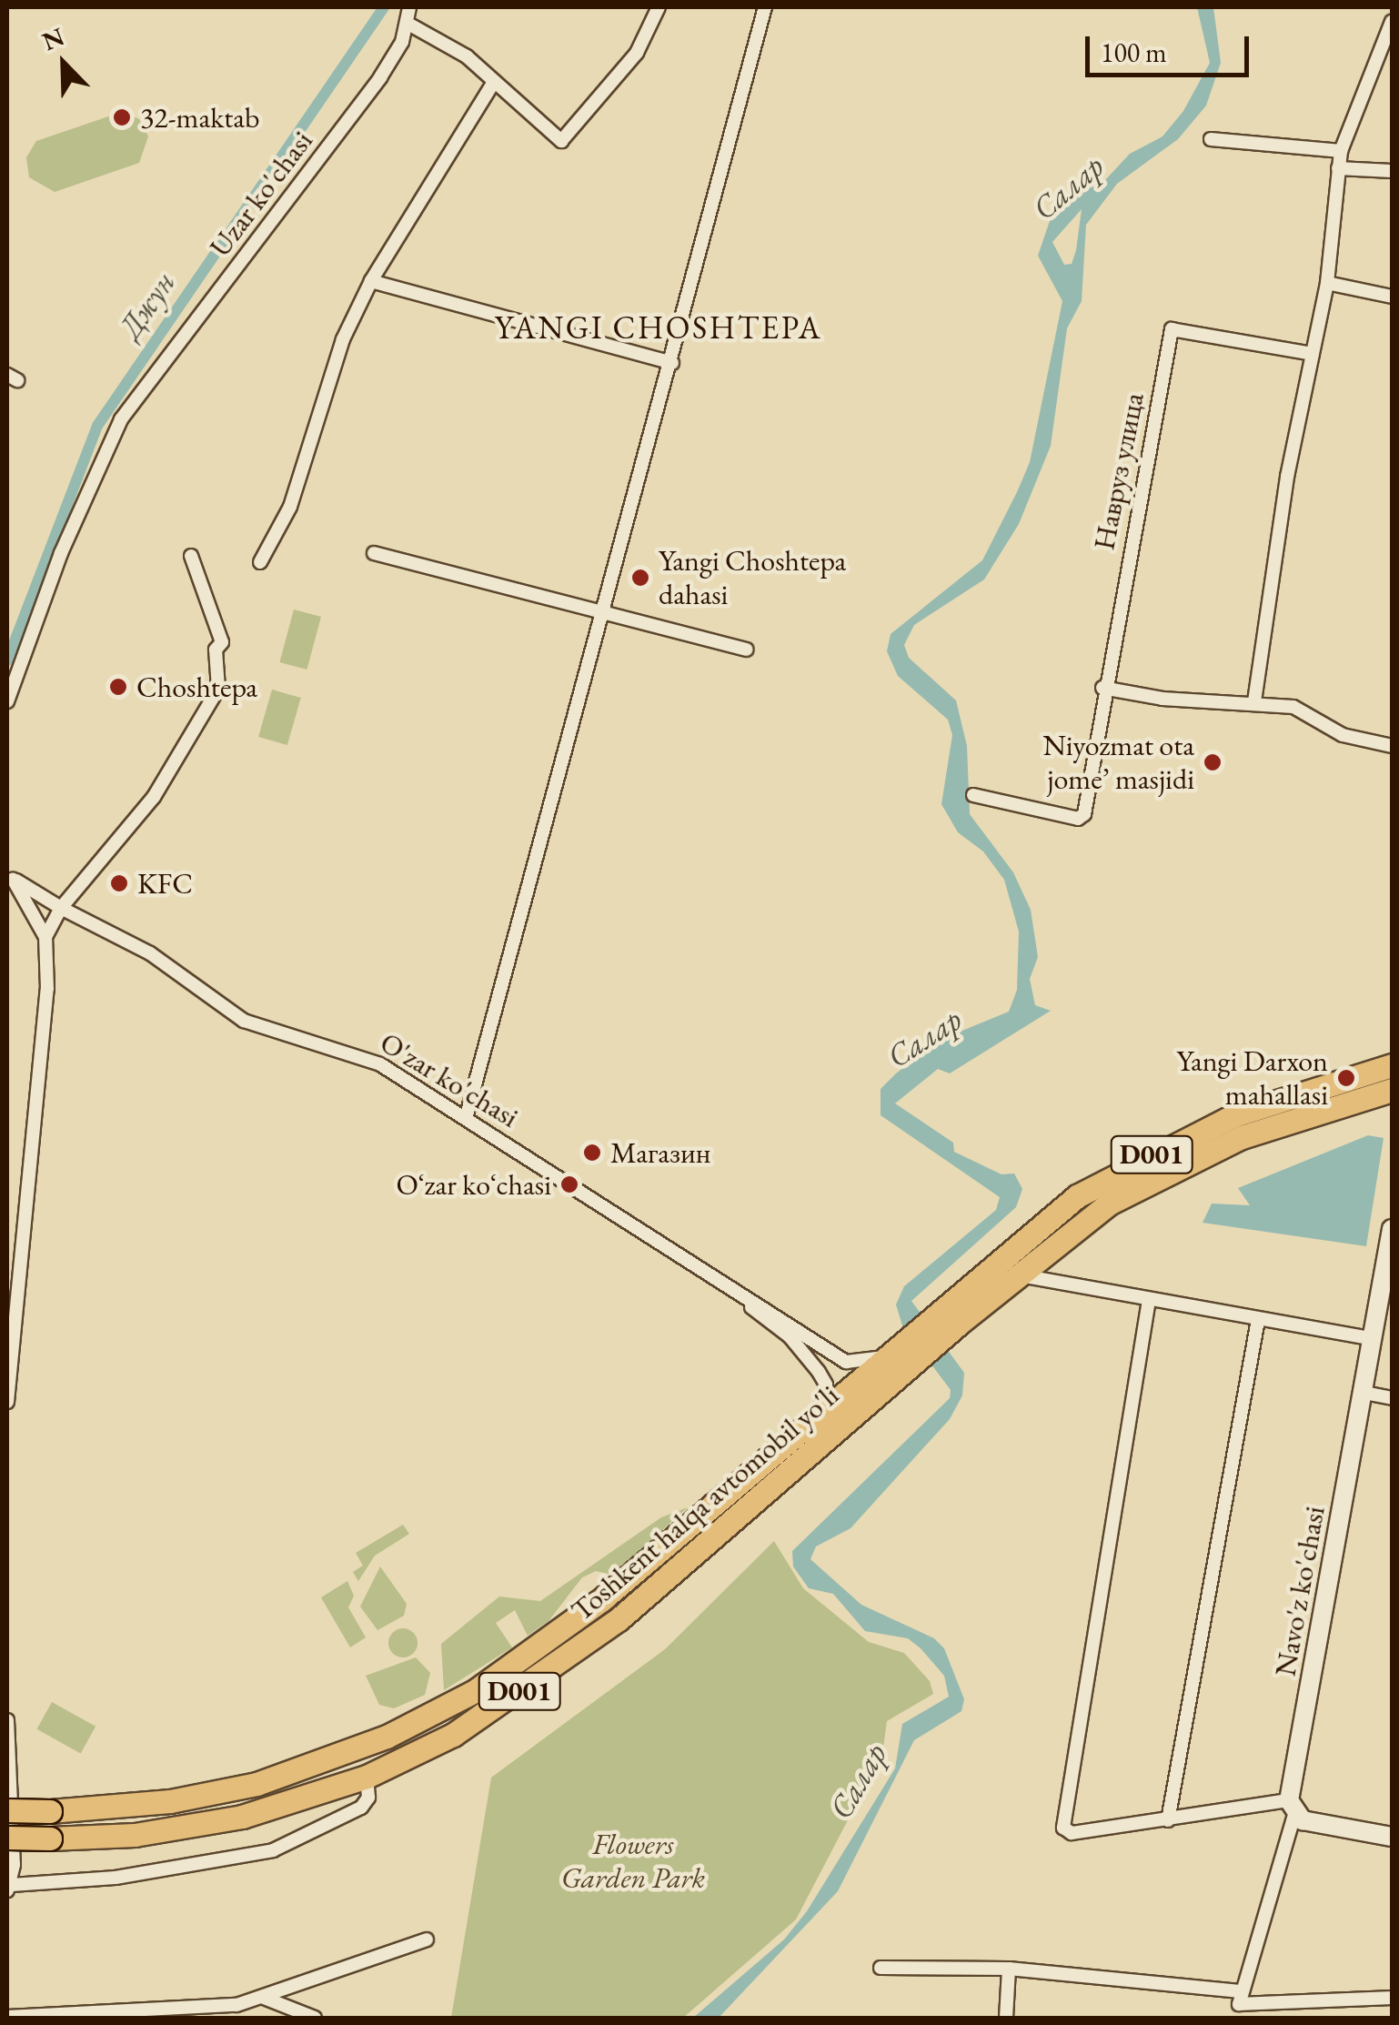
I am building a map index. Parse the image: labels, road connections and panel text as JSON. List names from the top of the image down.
{
  "streets": {
    "highway": ["D001", "Toshkent halqa avtomobil yo'li"],
    "street": [
      "Uzar ko'chasi",
      "Навруз улица",
      "O'zar ko'chasi",
      "Navo'z ko'chasi"
    ]
  },
  "crossings": [
    ["O'zar ko'chasi", "Toshkent halqa avtomobil yo'li"]
  ],
  "districts": ["YANGI CHOSHTEPA"],
  "water": ["Салар", "Джун"],
  "parks": ["Flowers Garden Park"],
  "places": [
    "32-maktab",
    "Yangi Choshtepa dahasi",
    "Choshtepa",
    "Niyozmat ota jome’ masjidi",
    "KFC",
    "Yangi Darxon mahallasi",
    "Магазин",
    "Oʻzar koʻchasi"
  ],
  "scale_bar": "100 m",
  "north": "top left"
}
